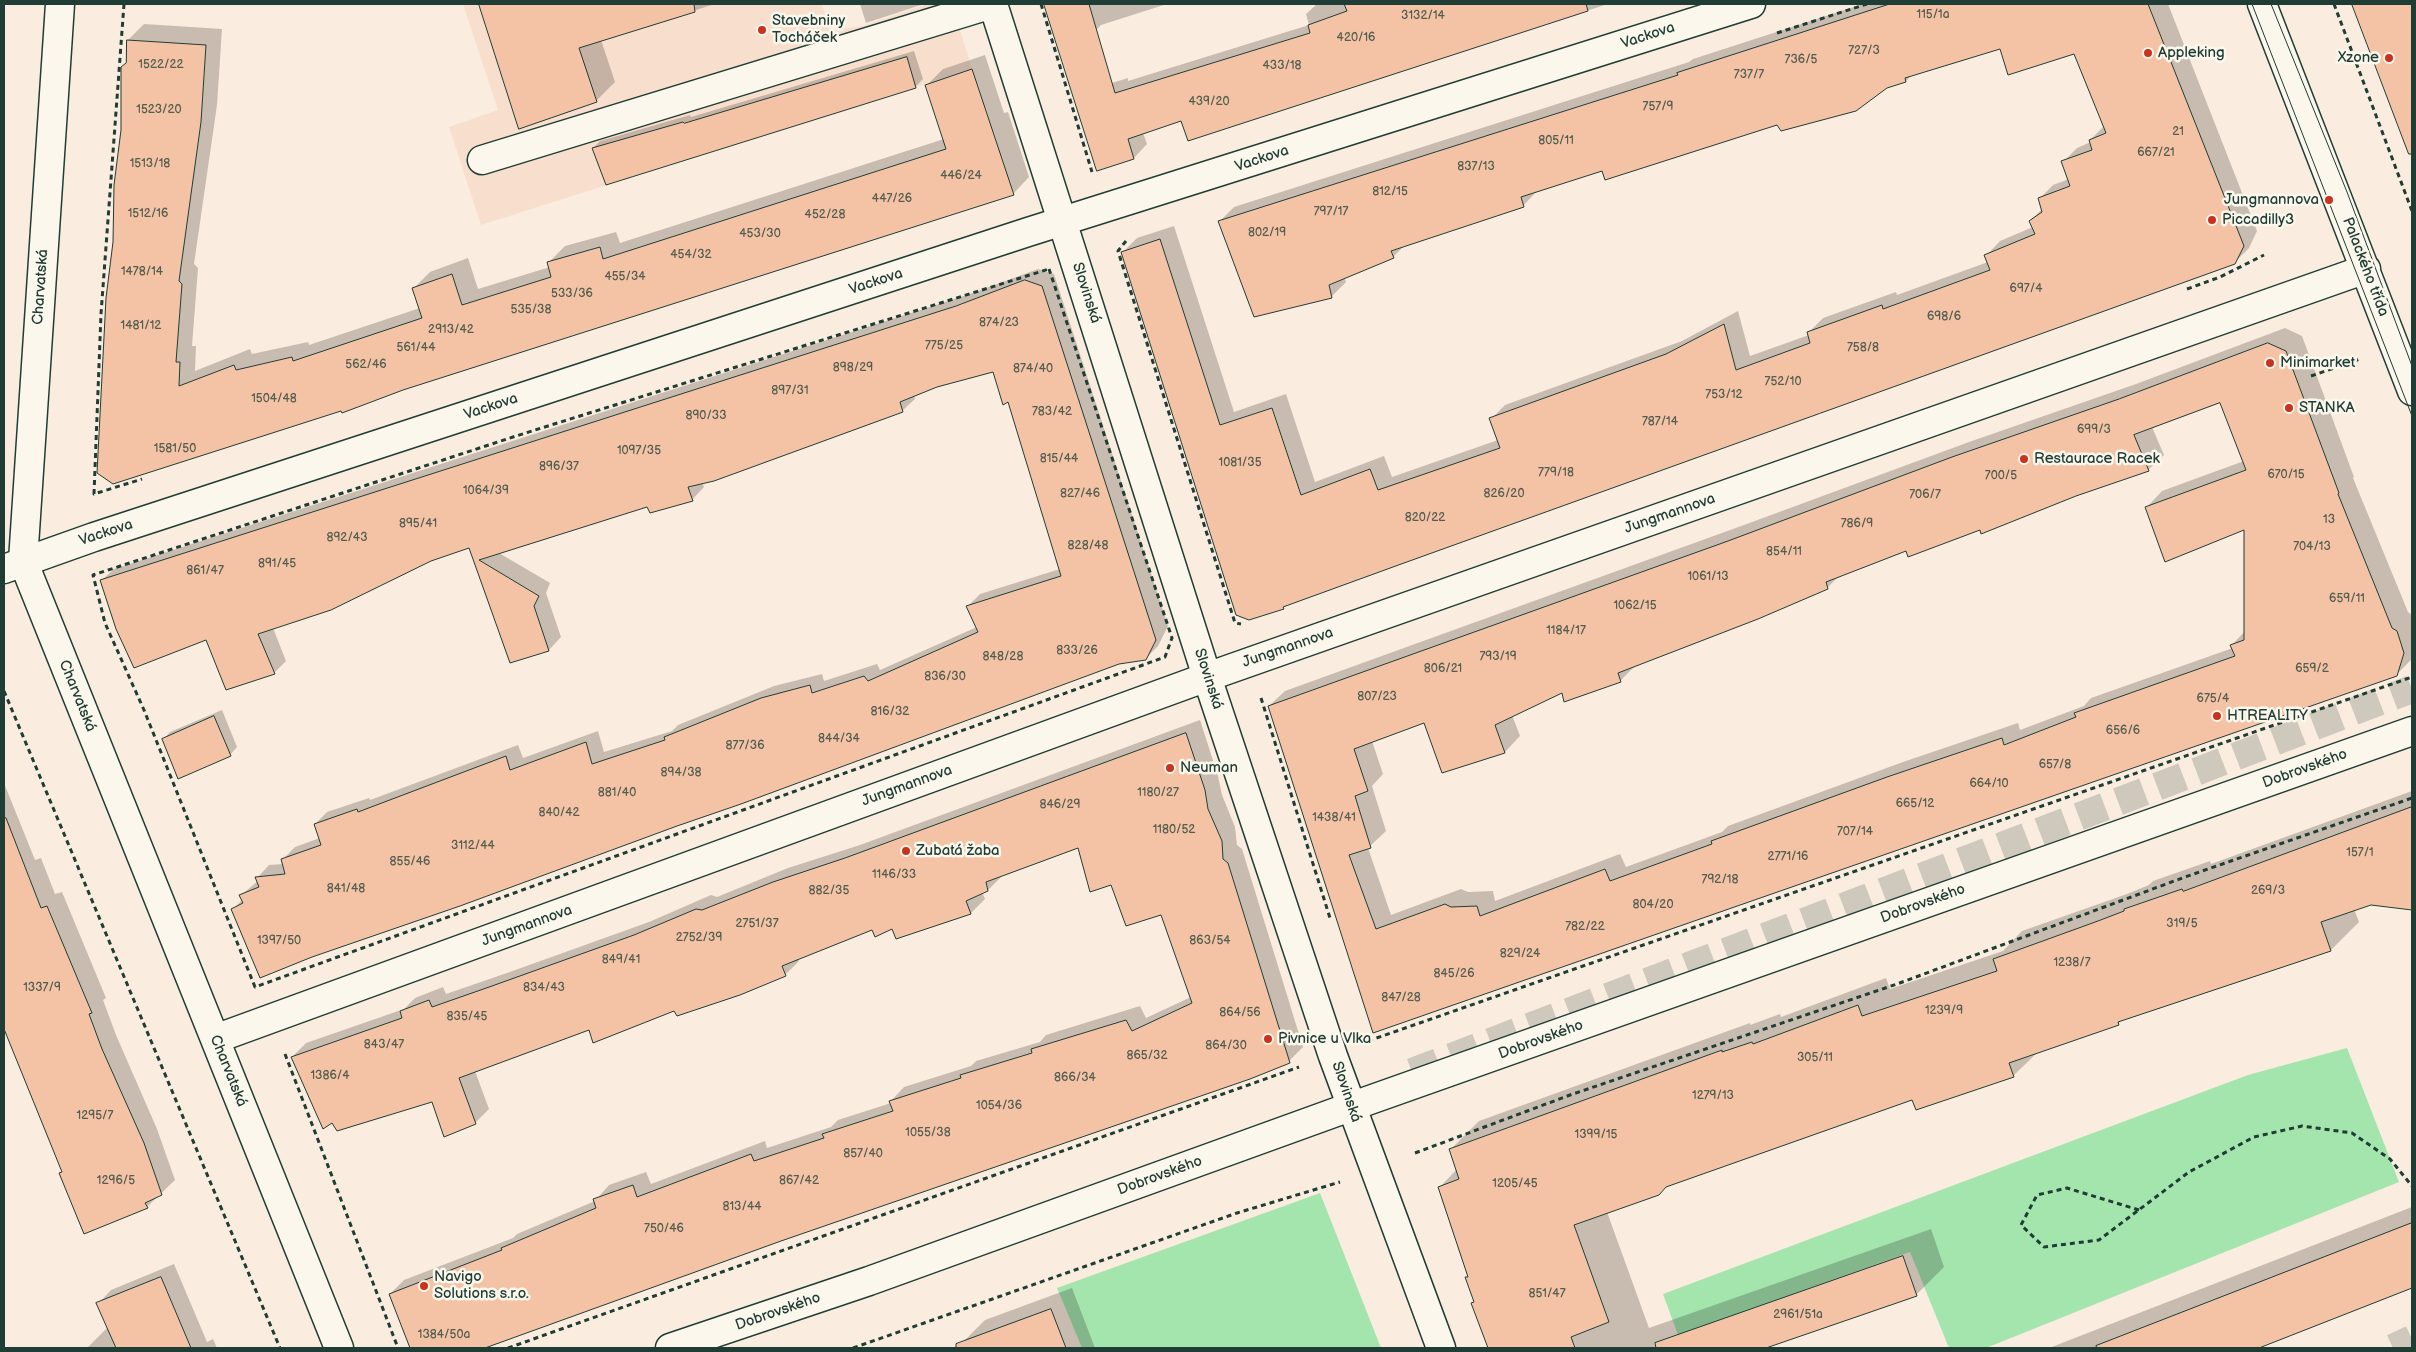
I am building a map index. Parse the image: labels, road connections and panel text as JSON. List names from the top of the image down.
{
  "streets": {
    "street": [
      "Vackova",
      "Palackého třída",
      "Charvatská",
      "Slovinská",
      "Jungmannova",
      "Dobrovského"
    ]
  },
  "crossings": [
    ["Vackova", "Charvatská"],
    ["Vackova", "Slovinská"],
    ["Palackého třída", "Jungmannova"],
    ["Charvatská", "Jungmannova"],
    ["Slovinská", "Jungmannova"],
    ["Slovinská", "Dobrovského"]
  ],
  "places": [
    "Stavebniny Tocháček",
    "Appleking",
    "Xzone",
    "Jungmannova",
    "Piccadilly3",
    "Minimarket",
    "STANKA",
    "Restaurace Racek",
    "HTREALITY",
    "Neuman",
    "Zubatá žaba",
    "Pivnice u Vlka",
    "Navigo Solutions s.r.o."
  ],
  "house_numbers": [
    "115/1a",
    "3132/14",
    "420/16",
    "727/3",
    "736/5",
    "1522/22",
    "433/18",
    "737/7",
    "439/20",
    "757/9",
    "1523/20",
    "21",
    "805/11",
    "667/21",
    "1513/18",
    "837/13",
    "446/24",
    "812/15",
    "447/26",
    "797/17",
    "1512/16",
    "452/28",
    "802/19",
    "453/30",
    "454/32",
    "1478/14",
    "455/34",
    "697/4",
    "533/36",
    "535/38",
    "698/6",
    "874/23",
    "1481/12",
    "2913/42",
    "775/25",
    "561/44",
    "758/8",
    "562/46",
    "898/29",
    "874/40",
    "752/10",
    "897/31",
    "753/12",
    "1504/48",
    "783/42",
    "890/33",
    "787/14",
    "699/3",
    "1581/50",
    "1097/35",
    "815/44",
    "1081/35",
    "896/37",
    "779/18",
    "670/15",
    "700/5",
    "1064/39",
    "827/46",
    "826/20",
    "706/7",
    "820/22",
    "13",
    "895/41",
    "786/9",
    "892/43",
    "828/48",
    "704/13",
    "854/11",
    "891/45",
    "861/47",
    "1061/13",
    "659/11",
    "1062/15",
    "1184/17",
    "833/26",
    "848/28",
    "793/19",
    "806/21",
    "659/2",
    "836/30",
    "807/23",
    "675/4",
    "816/32",
    "656/6",
    "844/34",
    "877/36",
    "657/8",
    "894/38",
    "664/10",
    "881/40",
    "1180/27",
    "665/12",
    "846/29",
    "840/42",
    "1438/41",
    "1180/52",
    "707/14",
    "3112/44",
    "157/1",
    "2771/16",
    "855/46",
    "1146/33",
    "792/18",
    "841/48",
    "882/35",
    "269/3",
    "804/20",
    "2751/37",
    "319/5",
    "782/22",
    "2752/39",
    "1397/50",
    "863/54",
    "829/24",
    "849/41",
    "1238/7",
    "845/26",
    "1337/9",
    "834/43",
    "847/28",
    "1239/9",
    "864/56",
    "835/45",
    "843/47",
    "864/30",
    "865/32",
    "305/11",
    "1386/4",
    "866/34",
    "1279/13",
    "1054/36",
    "1295/7",
    "1055/38",
    "1399/15",
    "857/40",
    "1296/5",
    "867/42",
    "1205/45",
    "813/44",
    "750/46",
    "851/47",
    "2961/51a",
    "1384/50a"
  ]
}
